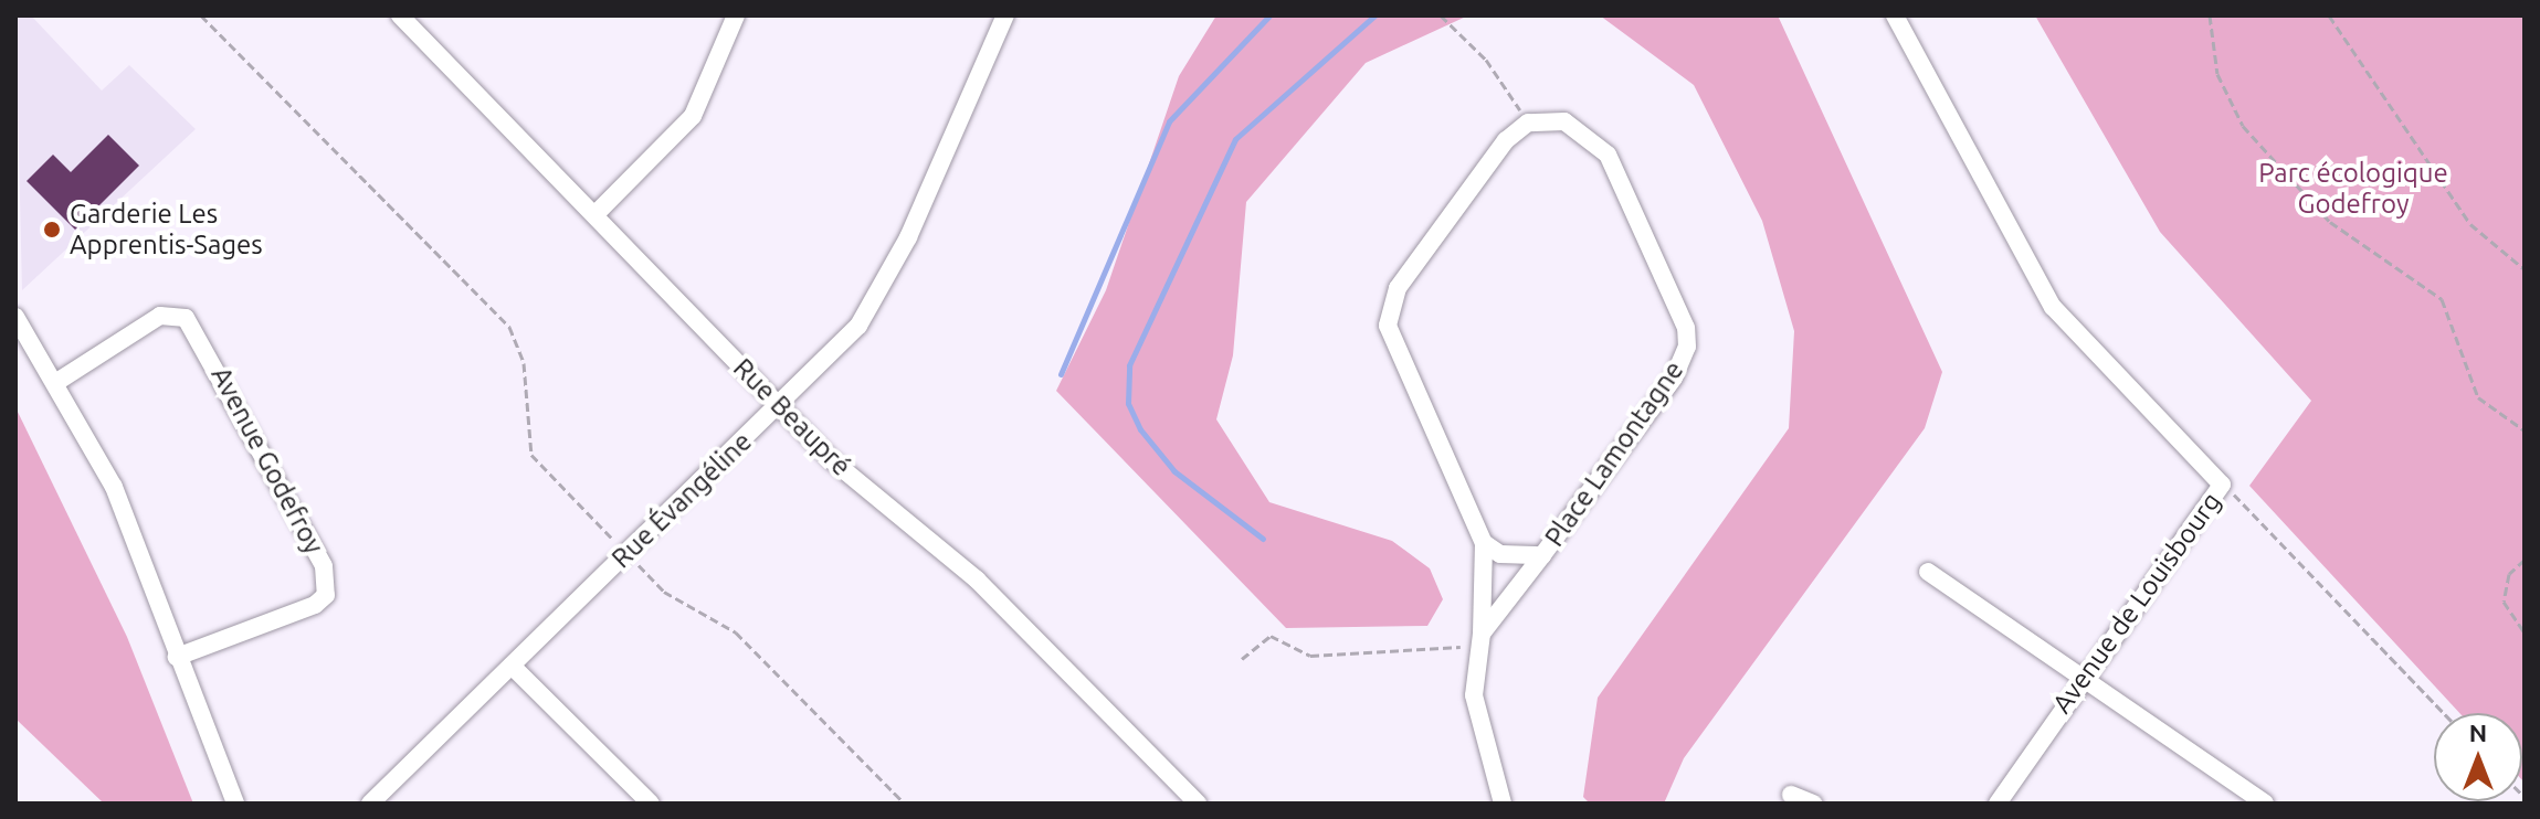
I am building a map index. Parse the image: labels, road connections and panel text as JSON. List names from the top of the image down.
{
  "streets": {
    "street": [
      "Rue Beaupré",
      "Place Lamontagne",
      "Avenue Godefroy",
      "Rue Évangéline",
      "Avenue de Louisbourg"
    ]
  },
  "crossings": [
    ["Rue Beaupré", "Rue Évangéline"]
  ],
  "parks": ["Parc écologique Godefroy"],
  "places": ["Garderie Les Apprentis-Sages"],
  "north": "top"
}
